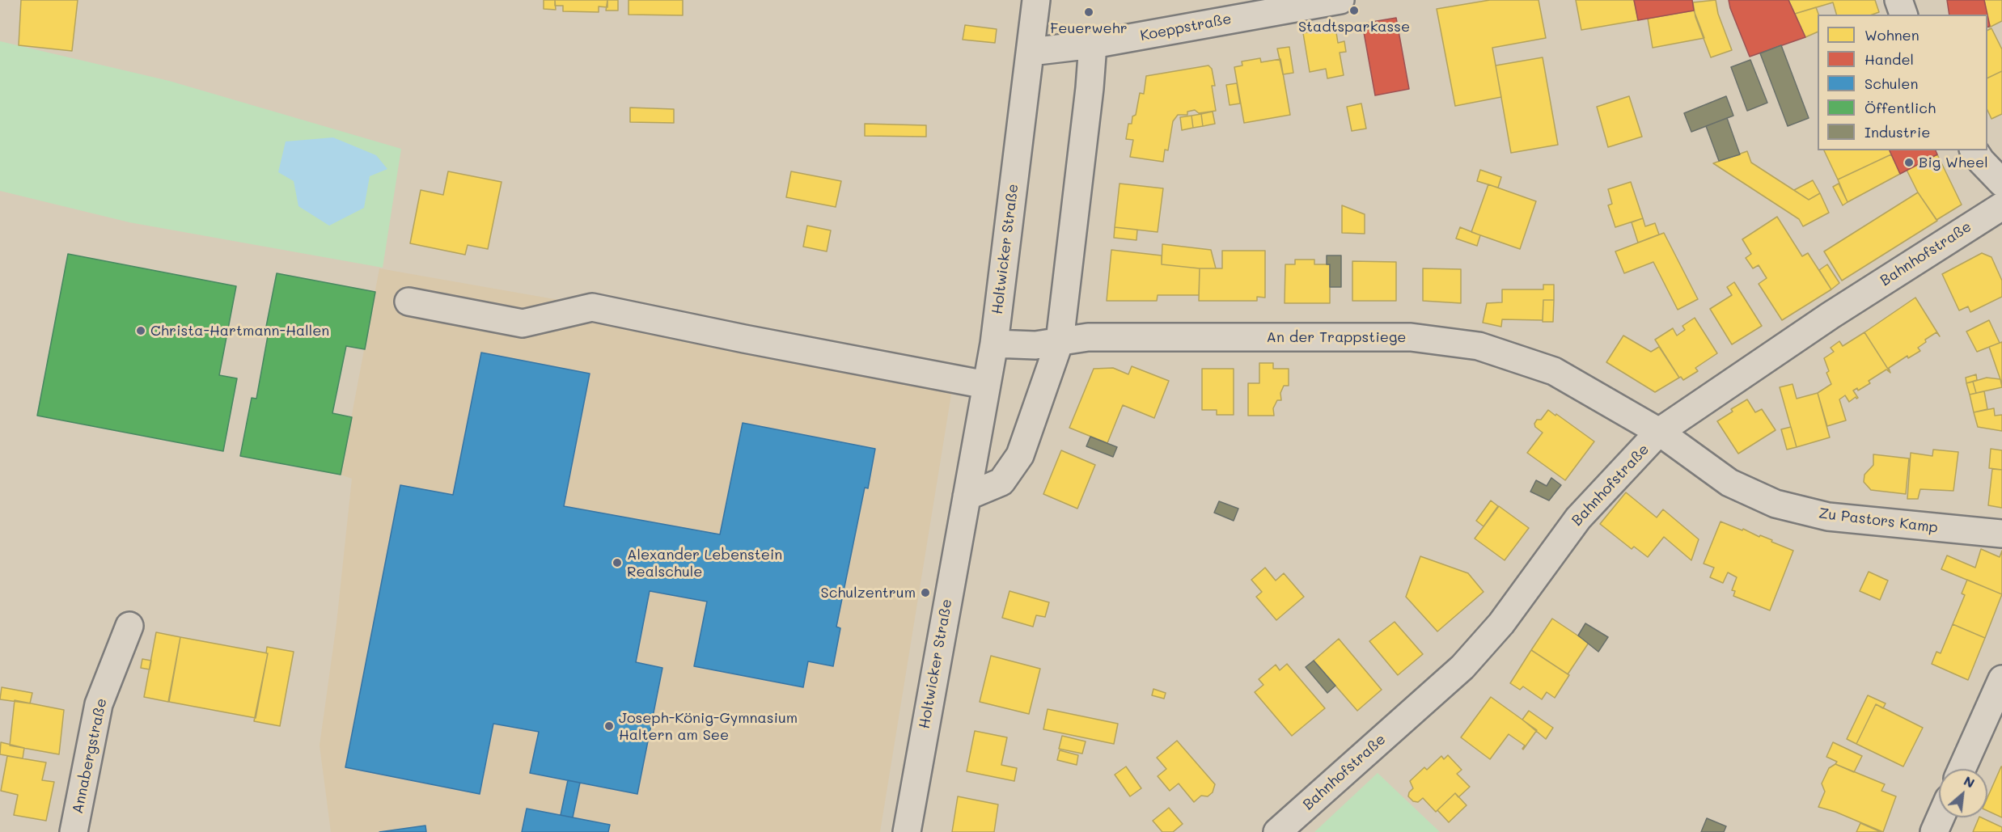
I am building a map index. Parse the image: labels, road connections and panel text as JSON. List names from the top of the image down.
{
  "streets": {
    "street": [
      "Koeppstraße",
      "Holtwicker Straße",
      "Bahnhofstraße",
      "An der Trappstiege",
      "Zu Pastors Kamp",
      "Annabergstraße"
    ]
  },
  "crossings": [
    ["Koeppstraße", "Holtwicker Straße"],
    ["Holtwicker Straße", "An der Trappstiege"],
    ["Bahnhofstraße", "An der Trappstiege"],
    ["Bahnhofstraße", "Zu Pastors Kamp"],
    ["An der Trappstiege", "Zu Pastors Kamp"]
  ],
  "places": [
    "Stadtsparkasse",
    "Feuerwehr",
    "Big Wheel",
    "Christa-Hartmann-Hallen",
    "Alexander Lebenstein Realschule",
    "Schulzentrum",
    "Joseph-König-Gymnasium Haltern am See"
  ],
  "legend": [
    "Wohnen",
    "Handel",
    "Schulen",
    "Öffentlich",
    "Industrie"
  ],
  "north": "top right"
}
